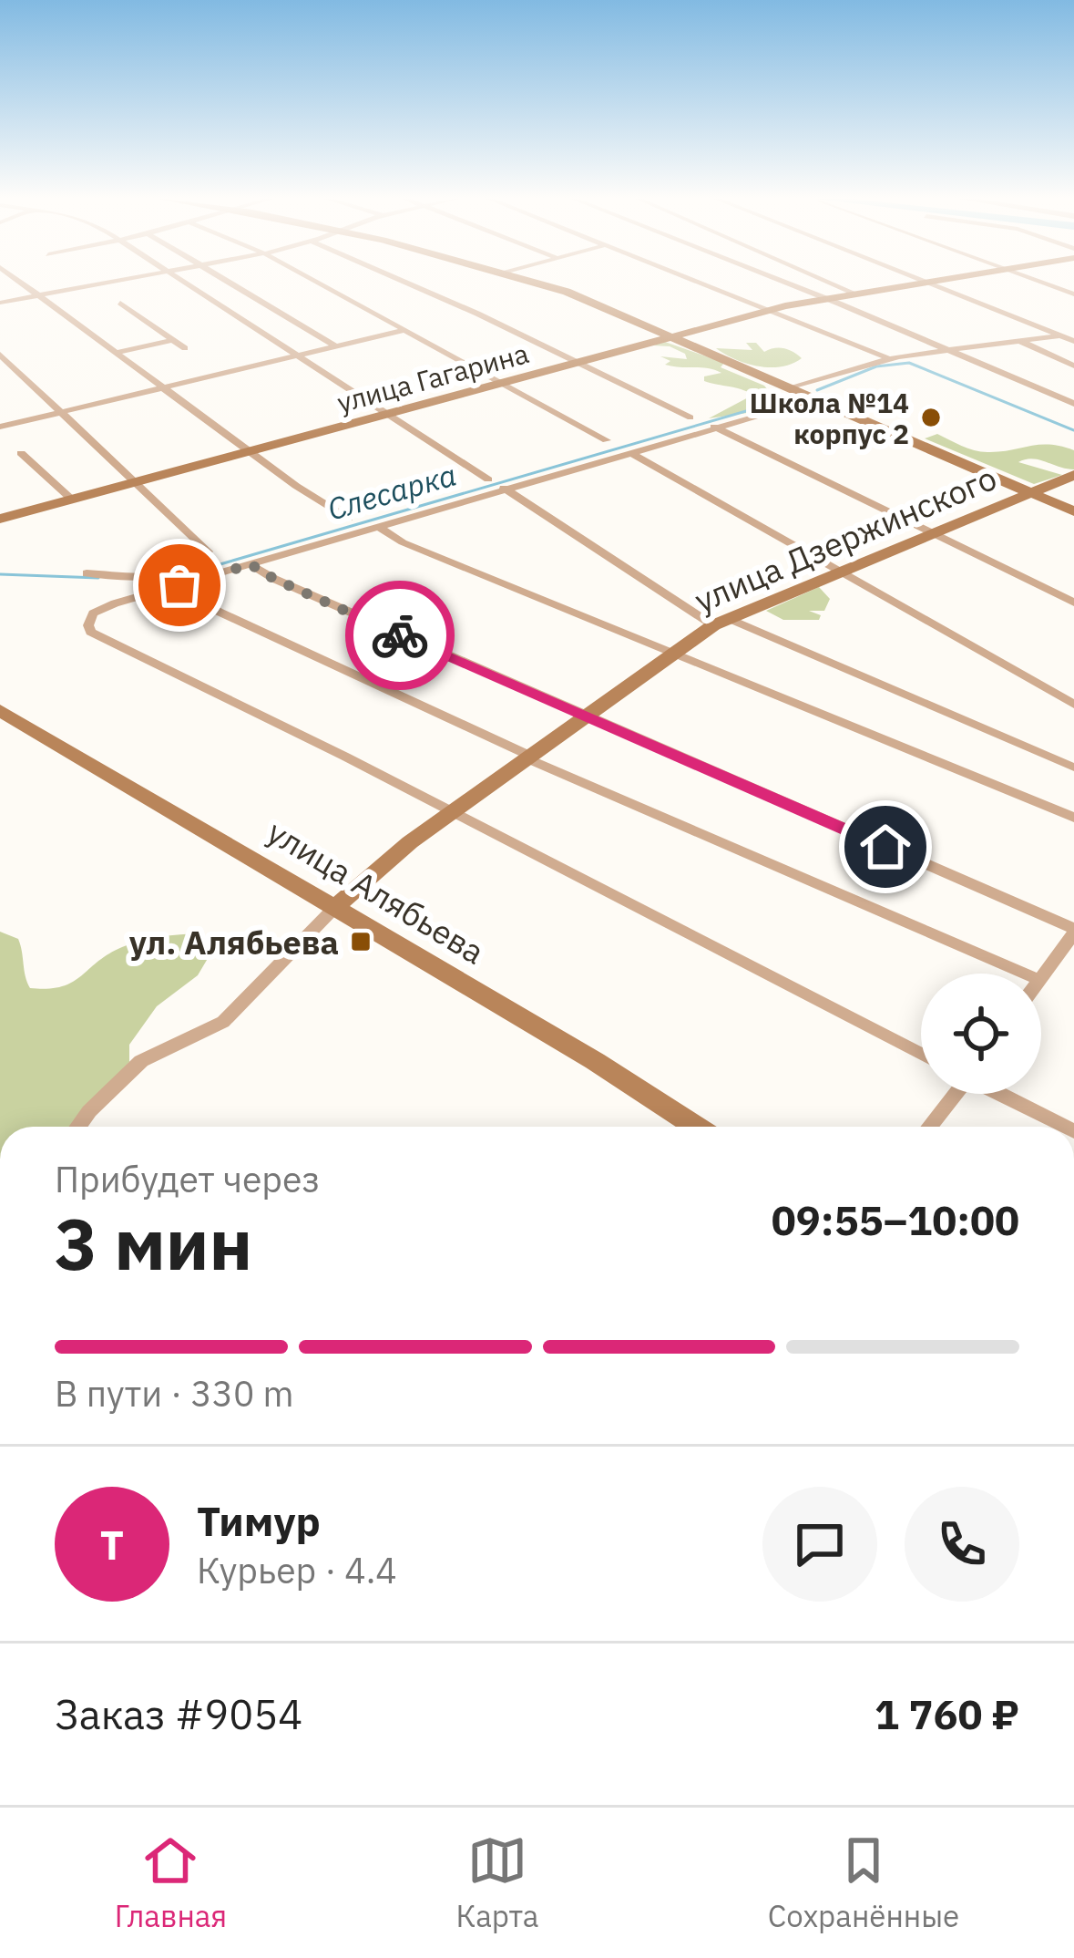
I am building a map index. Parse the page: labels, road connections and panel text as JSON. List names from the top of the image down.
{
  "streets": {
    "main road": ["улица Гагарина", "улица Дзержинского", "улица Алябьева"]
  },
  "crossings": [
    ["улица Дзержинского", "улица Алябьева"]
  ],
  "water": ["Слесарка"],
  "places": {
    "other": ["Школа №14 корпус 2"],
    "transit": ["ул. Алябьева"]
  },
  "page": {
    "heading": ["3 мин", "Прибудет через", "09:55–10:00"],
    "panel": [
      "Тимур",
      "Курьер · 4.4",
      "Заказ #9054",
      "1 760 ₽"
    ],
    "bar": "В пути · 330 m",
    "round": "Т",
    "tabs": ["Главная", "Карта", "Сохранённые"]
  }
}
